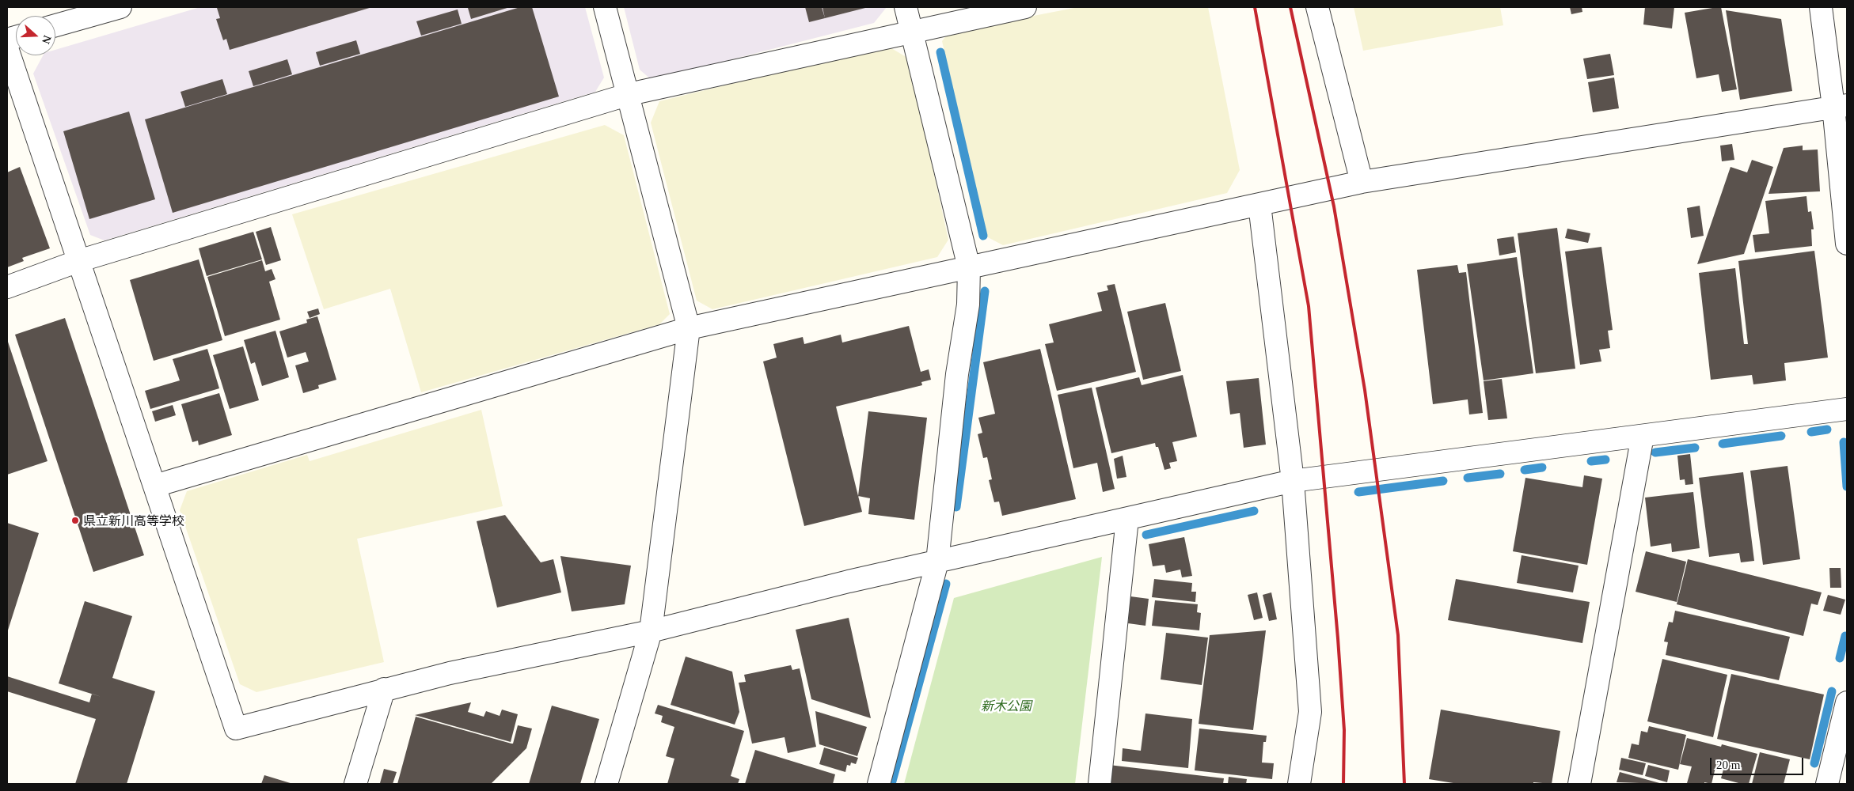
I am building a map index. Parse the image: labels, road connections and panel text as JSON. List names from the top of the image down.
{
  "parks": ["新木公園"],
  "places": ["県立新川高等学校"],
  "scale_bar": "20 m",
  "north": "right"
}
